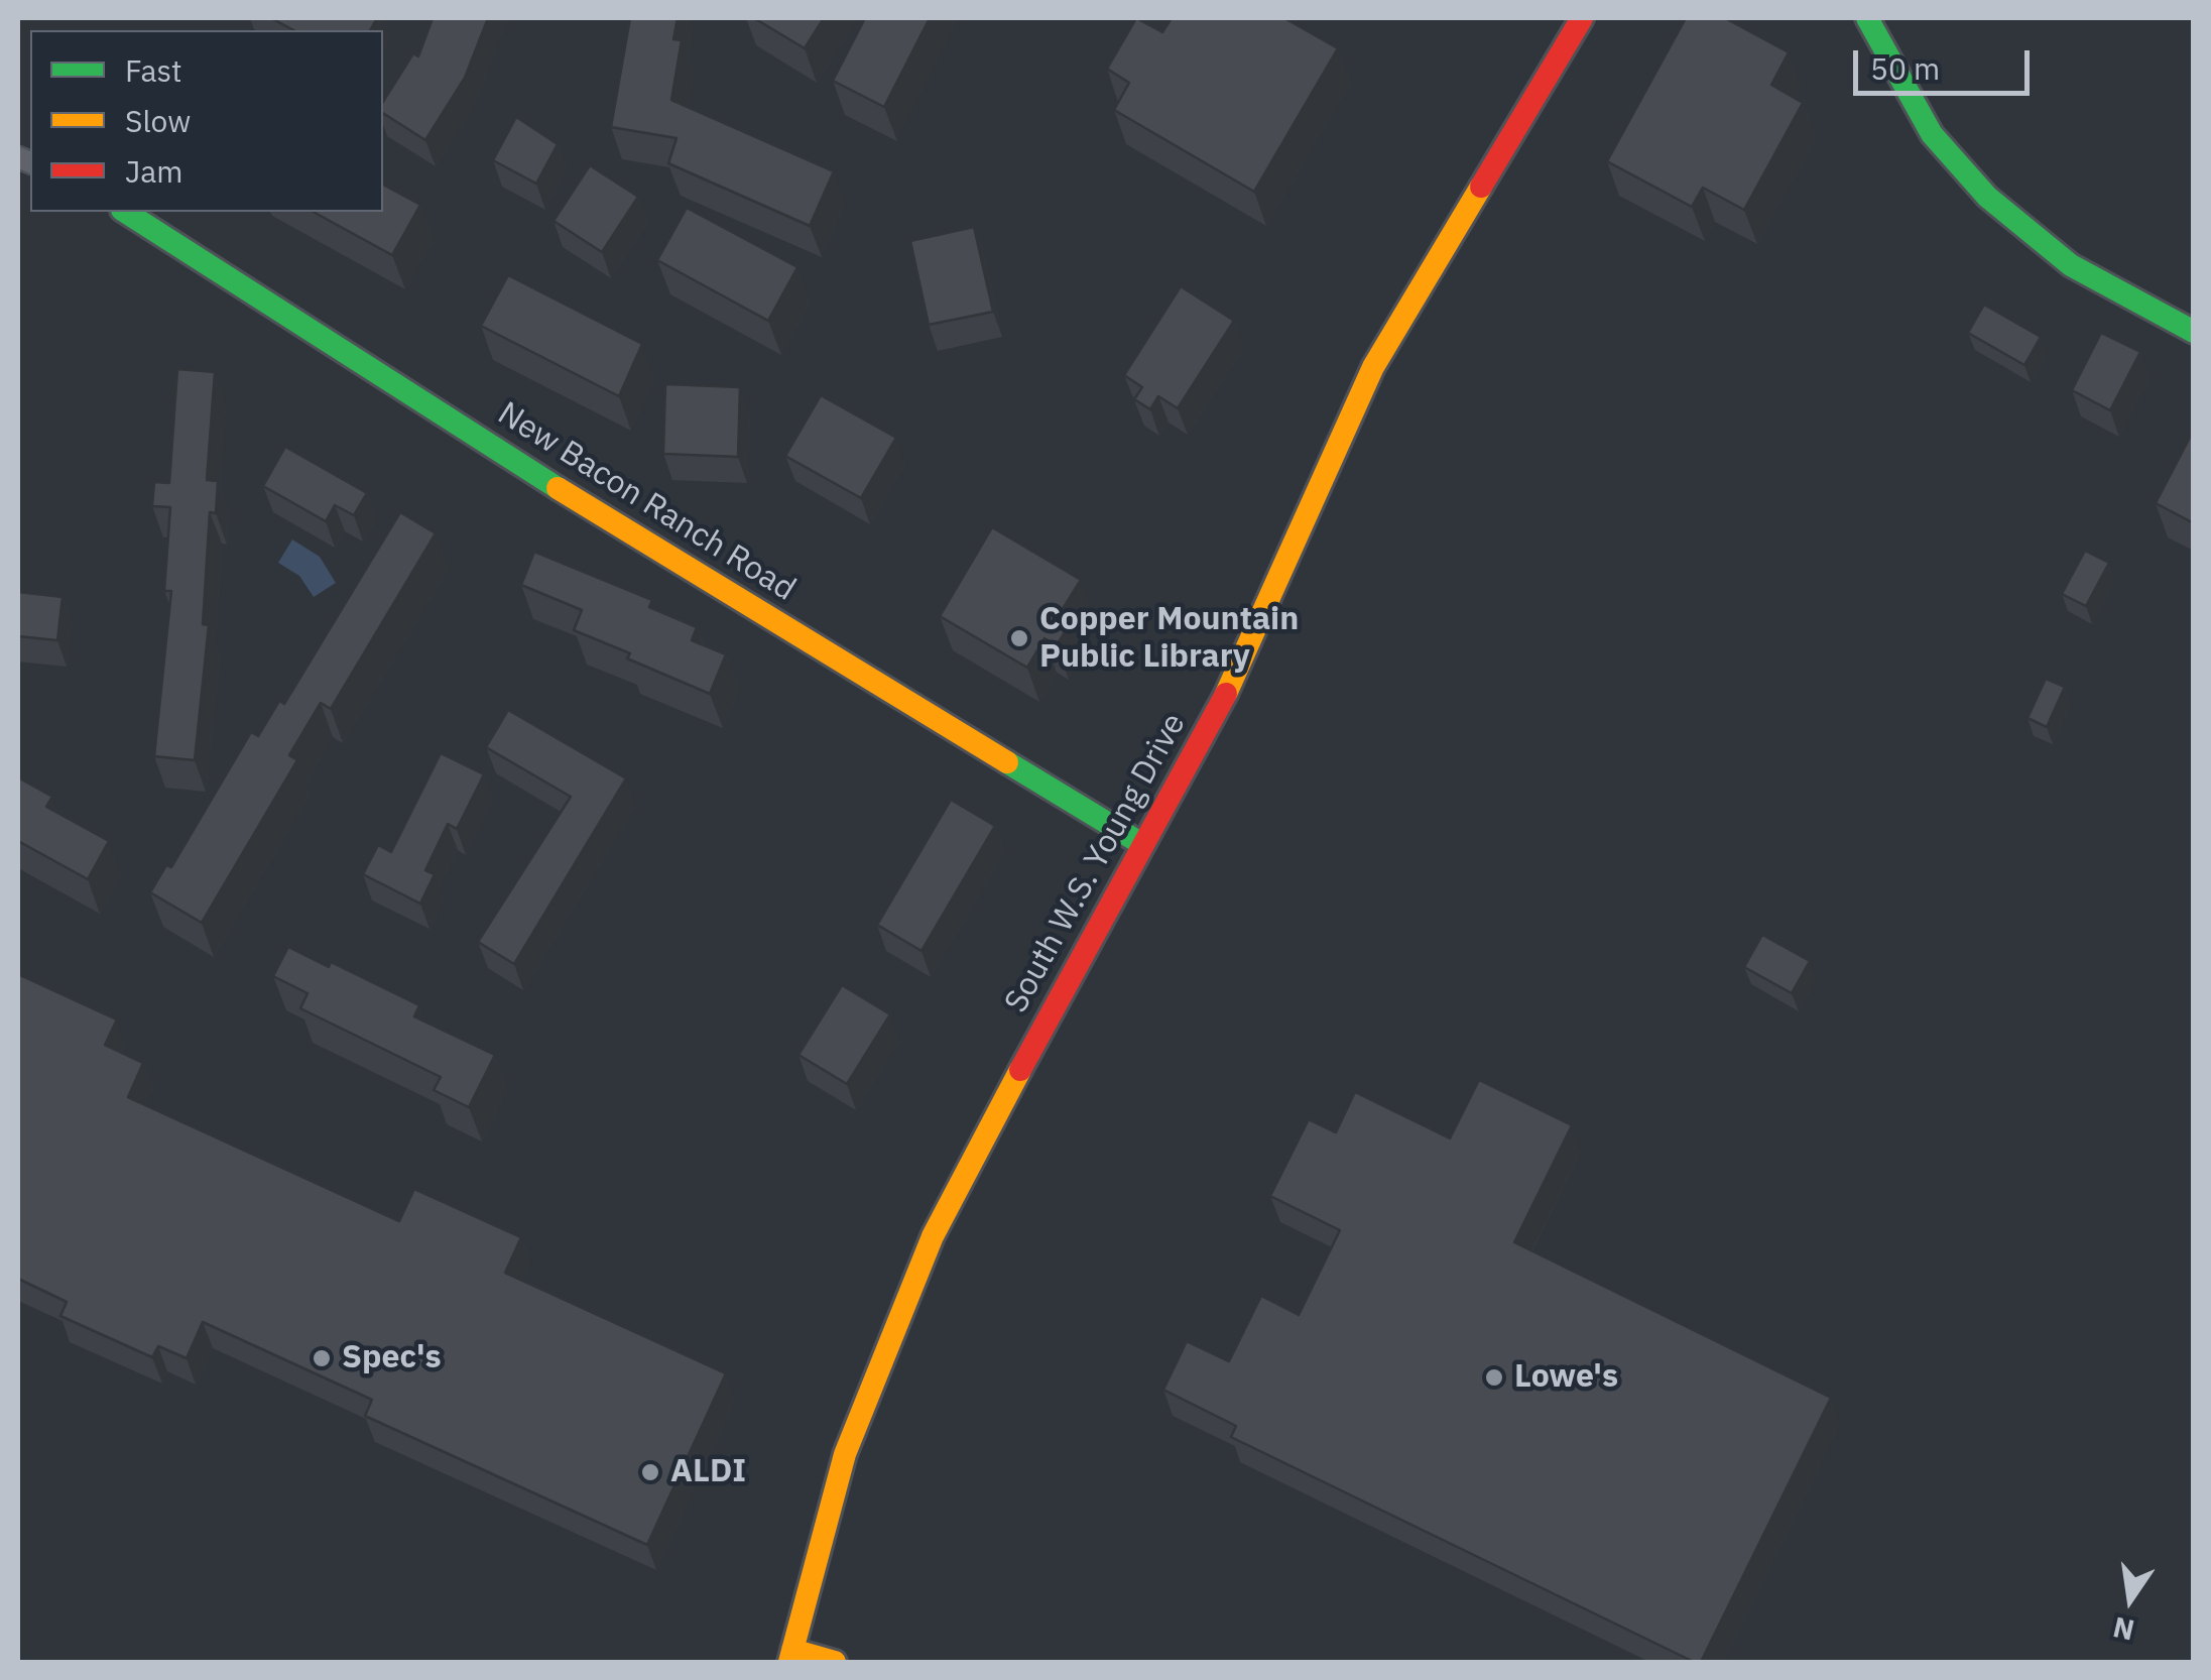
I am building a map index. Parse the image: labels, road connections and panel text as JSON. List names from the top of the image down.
{
  "streets": {
    "main road": ["New Bacon Ranch Road", "South W.S. Young Drive"]
  },
  "crossings": [
    ["New Bacon Ranch Road", "South W.S. Young Drive"]
  ],
  "places": [
    "Copper Mountain Public Library",
    "Spec's",
    "Lowe's",
    "ALDI"
  ],
  "legend": ["Fast", "Slow", "Jam"],
  "scale_bar": "50 m",
  "north": "bottom"
}
